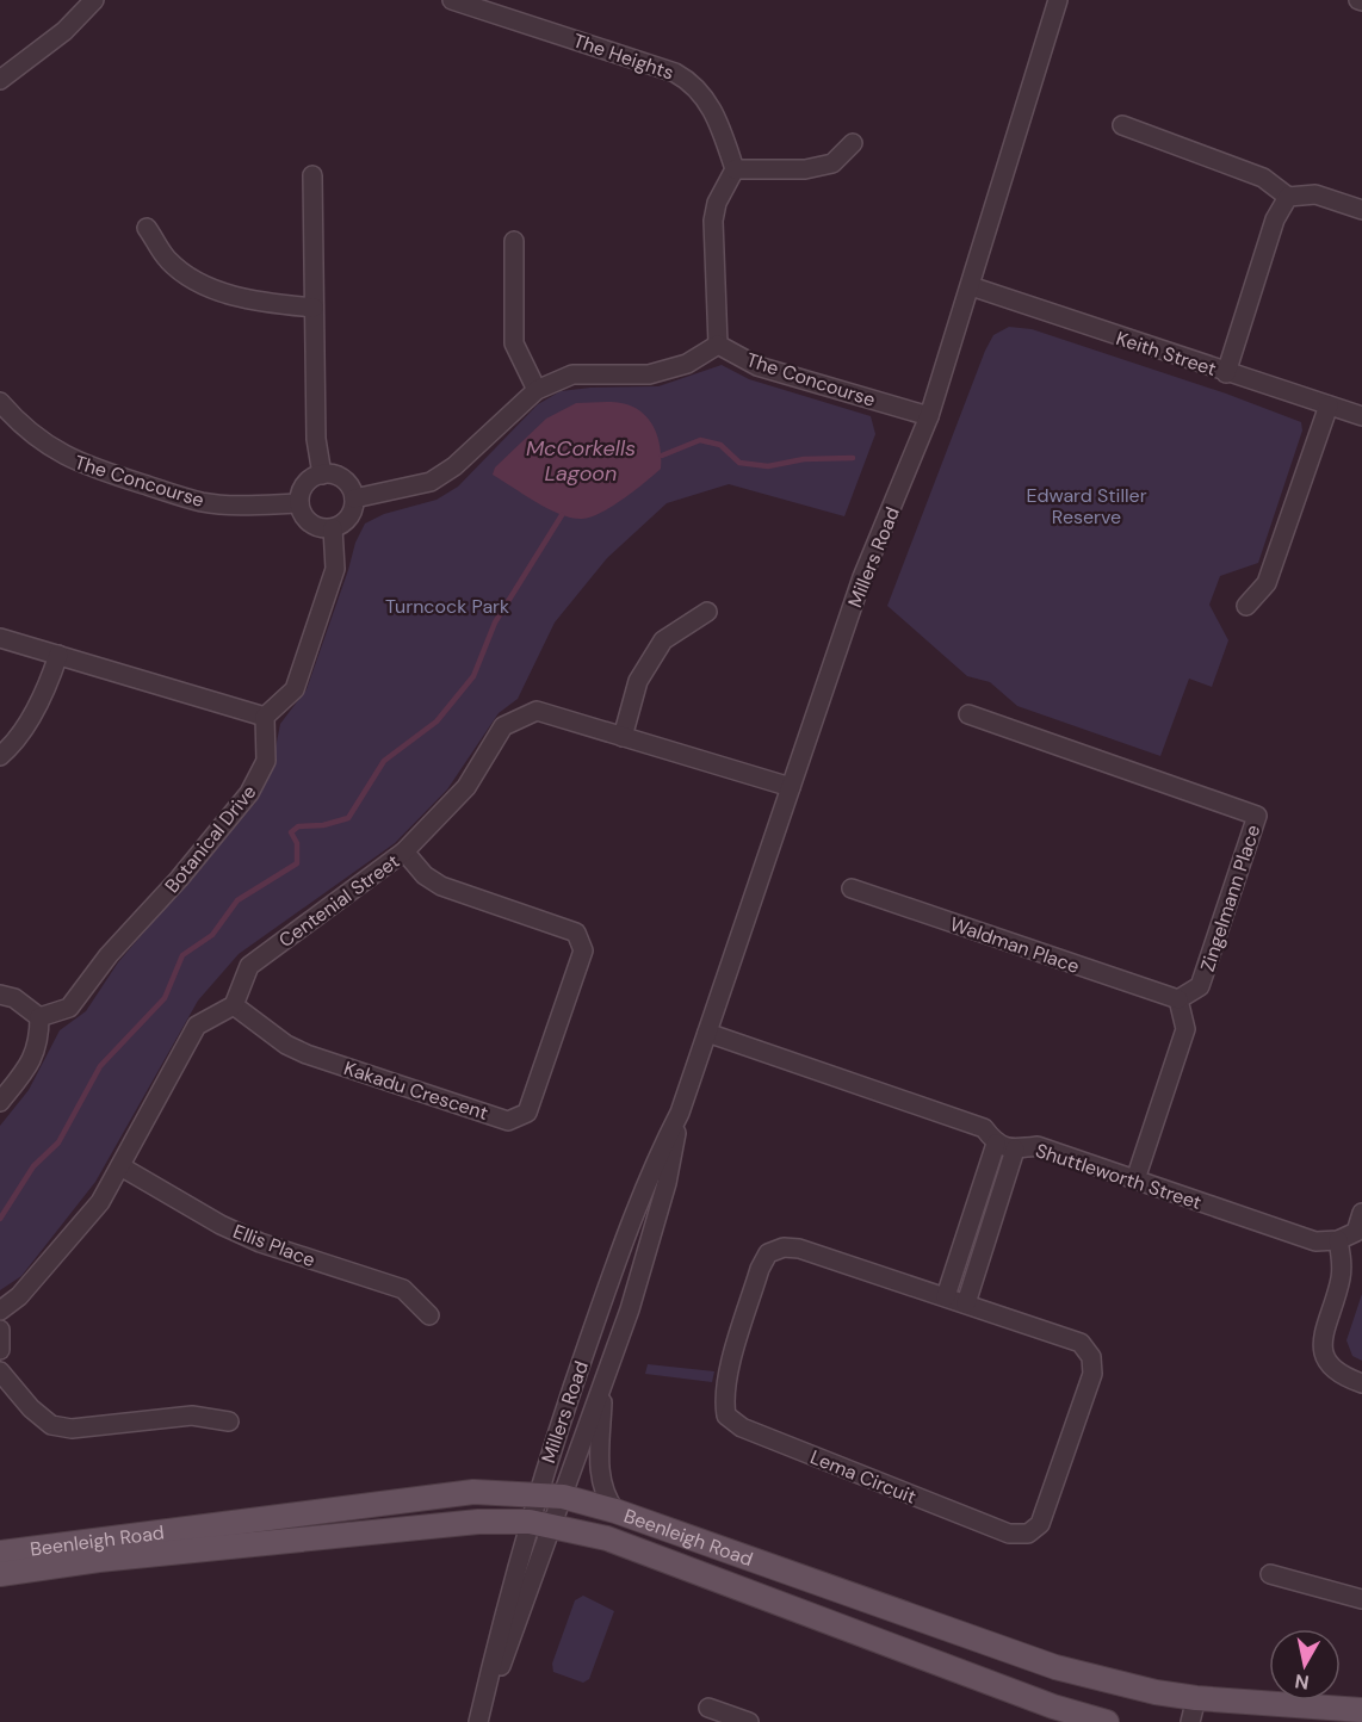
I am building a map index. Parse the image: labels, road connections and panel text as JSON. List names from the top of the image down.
{
  "streets": {
    "main road": ["Beenleigh Road"],
    "street": [
      "The Heights",
      "Keith Street",
      "The Concourse",
      "Millers Road",
      "Botanical Drive",
      "Zingelmann Place",
      "Centenial Street",
      "Waldman Place",
      "Kakadu Crescent",
      "Shuttleworth Street",
      "Ellis Place",
      "Lema Circuit"
    ]
  },
  "crossings": [
    ["Keith Street", "Millers Road"],
    ["The Concourse", "Millers Road"],
    ["Millers Road", "Centenial Street"],
    ["Millers Road", "Shuttleworth Street"],
    ["Millers Road", "Beenleigh Road"],
    ["Zingelmann Place", "Waldman Place"],
    ["Centenial Street", "Kakadu Crescent"]
  ],
  "water": ["McCorkells Lagoon"],
  "parks": ["Edward Stiller Reserve", "Turncock Park"],
  "north": "bottom"
}
